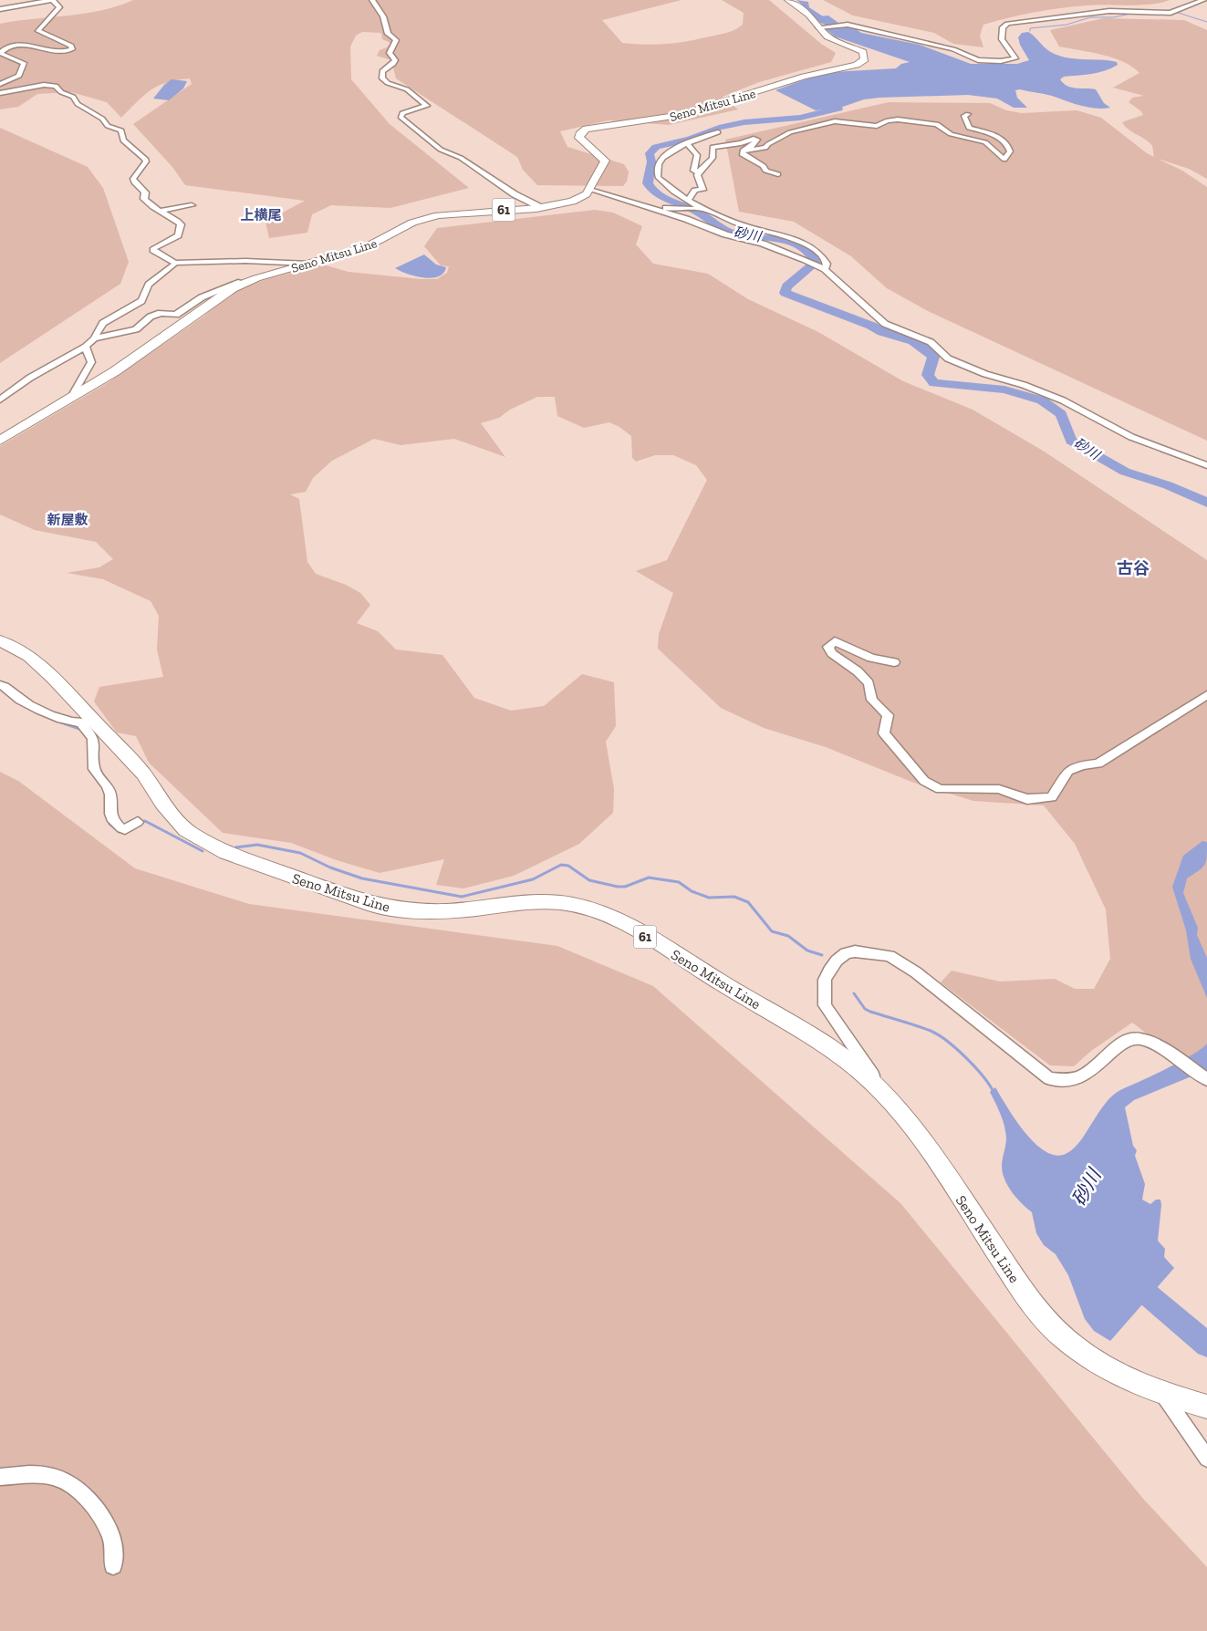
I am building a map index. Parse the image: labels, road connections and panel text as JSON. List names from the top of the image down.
{
  "streets": {
    "main road": ["Seno Mitsu Line", "61"]
  },
  "districts": ["上横尾", "新屋敷", "古谷"],
  "water": ["砂川"]
}
